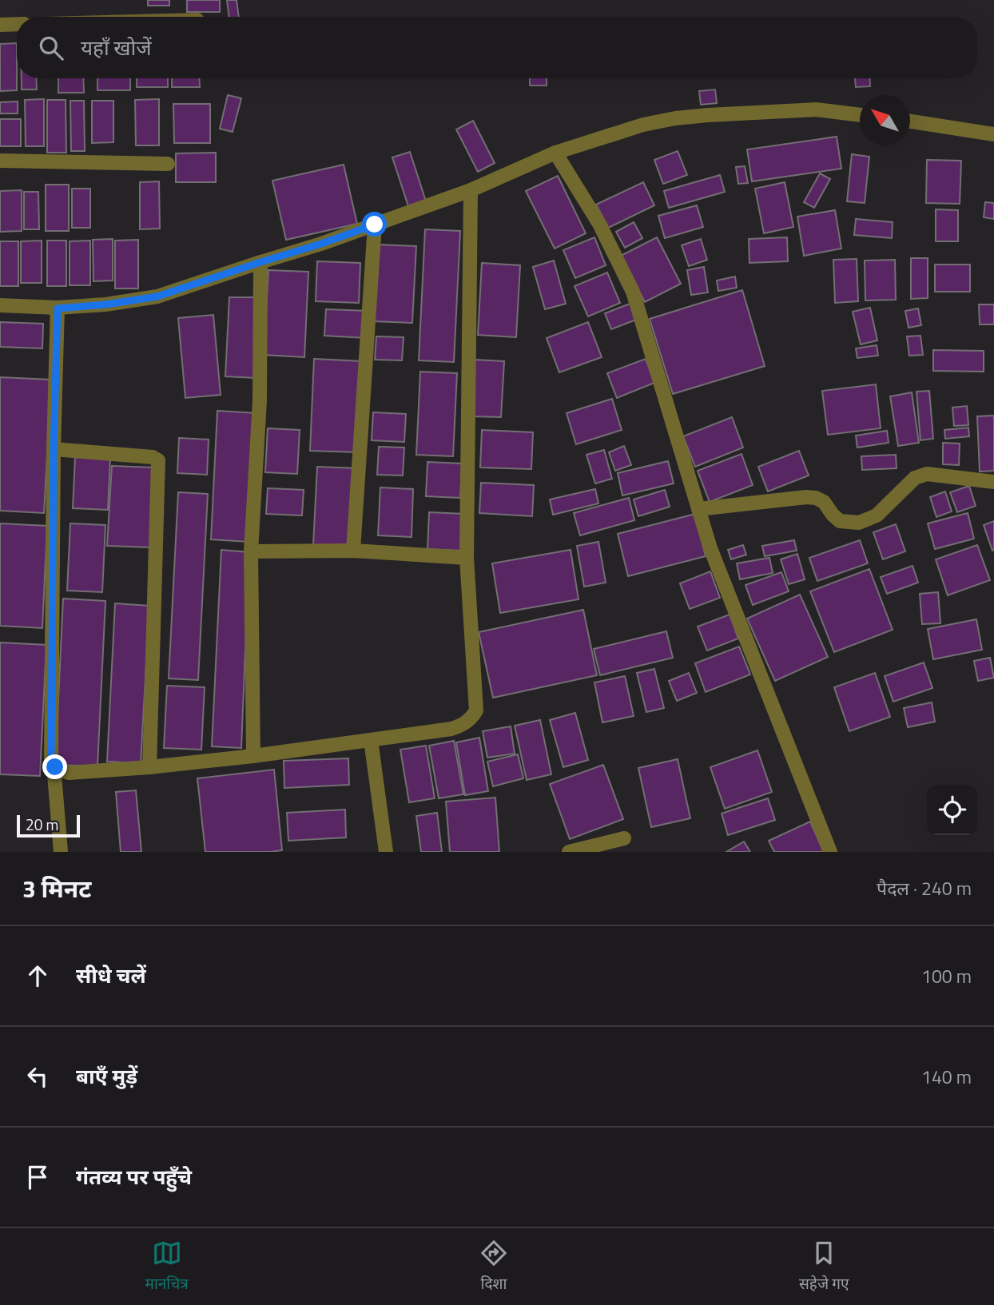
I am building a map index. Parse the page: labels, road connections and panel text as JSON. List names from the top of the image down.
{
  "scale_bar": "20 m",
  "north": "top left",
  "page": {
    "search": "यहाँ खोजें",
    "scale": "20 m",
    "heading": ["3 मिनट", "पैदल · 240 m"],
    "list": [
      ["सीधे चलें", "100 m"],
      ["बाएँ मुड़ें", "140 m"],
      "गंतव्य पर पहुँचे"
    ],
    "nav": ["मानचित्र", "दिशा", "सहेजे गए"]
  }
}
